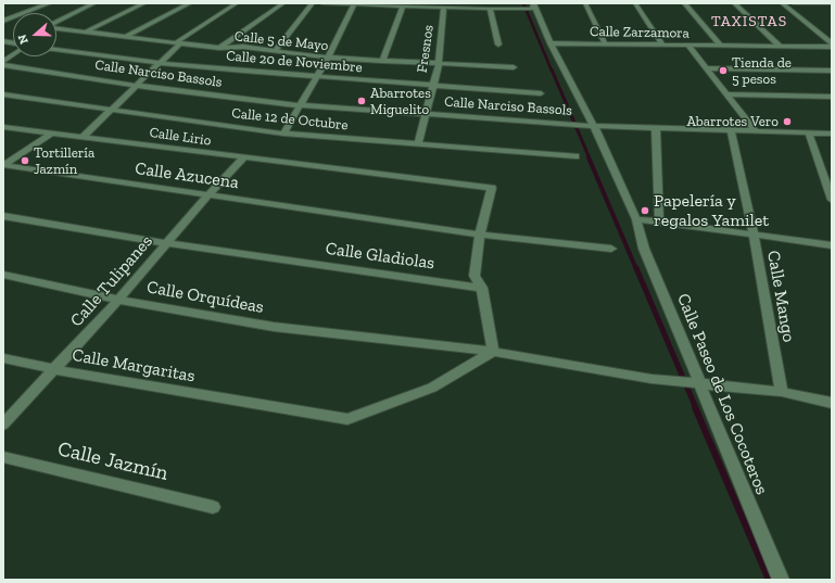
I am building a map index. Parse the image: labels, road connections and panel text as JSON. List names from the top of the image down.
{
  "streets": {
    "street": [
      "Calle Zarzamora",
      "Calle 5 de Mayo",
      "Fresnos",
      "Calle 20 de Noviembre",
      "Calle Narciso Bassols",
      "Calle 12 de Octubre",
      "Calle Lirio",
      "Calle Azucena",
      "Calle Gladiolas",
      "Calle Tulipanes",
      "Calle Mango",
      "Calle Orquídeas",
      "Calle Margaritas",
      "Calle Paseo de Los Cocoteros",
      "Calle Jazmín"
    ]
  },
  "crossings": [
    ["Calle 5 de Mayo", "Fresnos"],
    ["Fresnos", "Calle 20 de Noviembre"],
    ["Fresnos", "Calle Narciso Bassols"],
    ["Fresnos", "Calle 12 de Octubre"],
    ["Calle Narciso Bassols", "Calle Mango"],
    ["Calle Lirio", "Calle Azucena"],
    ["Calle Lirio", "Calle Tulipanes"],
    ["Calle Azucena", "Calle Tulipanes"],
    ["Calle Gladiolas", "Calle Tulipanes"],
    ["Calle Tulipanes", "Calle Orquídeas"],
    ["Calle Tulipanes", "Calle Margaritas"],
    ["Calle Orquídeas", "Calle Margaritas"]
  ],
  "districts": ["TAXISTAS"],
  "places": [
    "Tienda de 5 pesos",
    "Abarrotes Miguelito",
    "Abarrotes Vero",
    "Tortillería Jazmín",
    "Papelería y regalos Yamilet"
  ],
  "north": "left"
}
